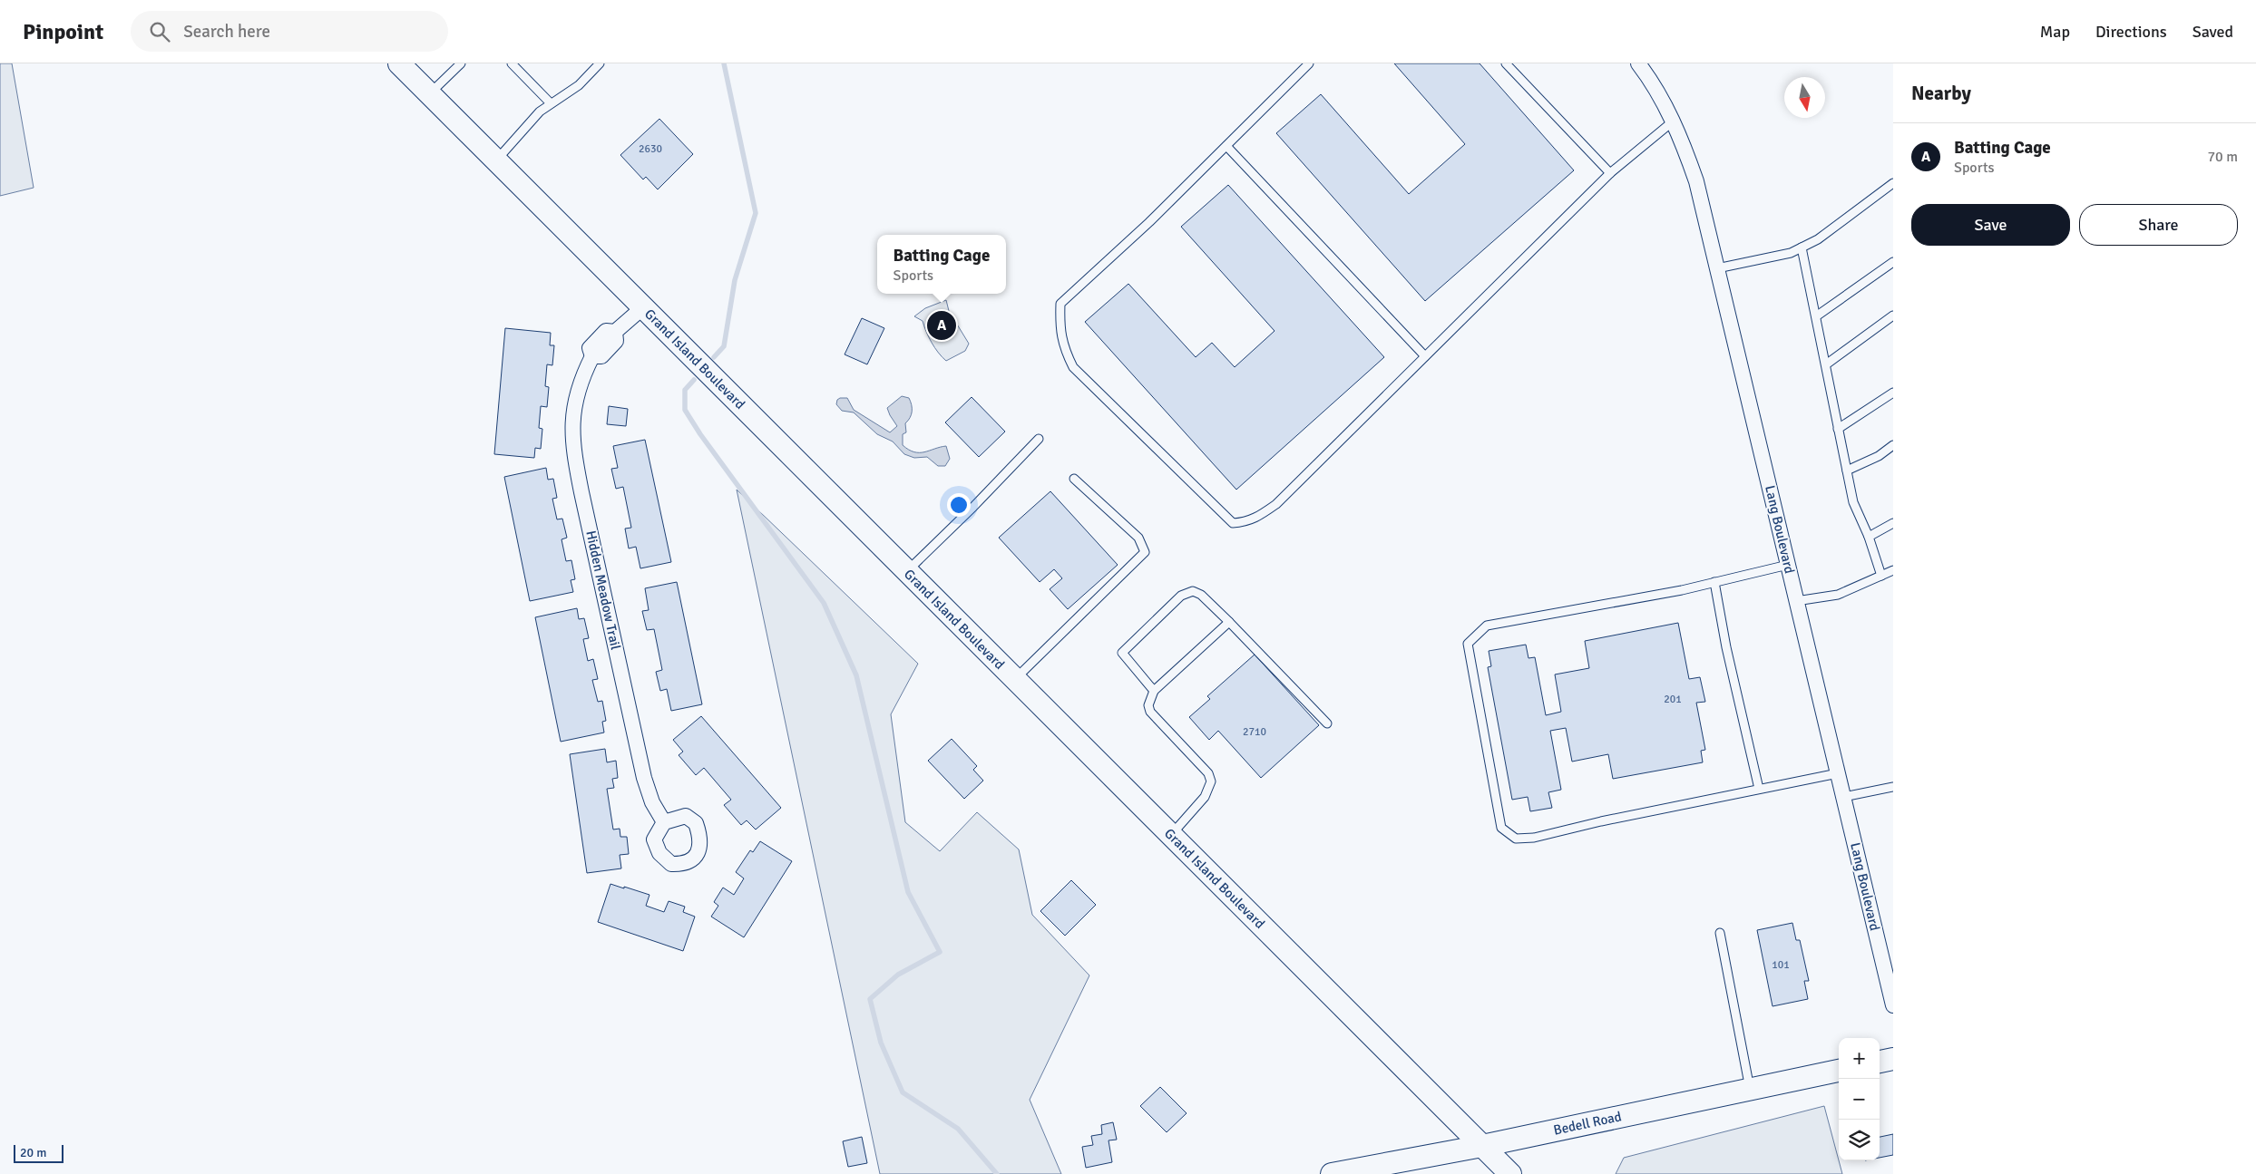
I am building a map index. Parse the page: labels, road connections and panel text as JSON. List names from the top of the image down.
{
  "streets": {
    "main road": ["Grand Island Boulevard", "Bedell Road"],
    "street": ["Lang Boulevard", "Hidden Meadow Trail"]
  },
  "crossings": [
    ["Grand Island Boulevard", "Hidden Meadow Trail"],
    ["Grand Island Boulevard", "Bedell Road"]
  ],
  "house_numbers": [
    "2630",
    "201",
    "2710",
    "101"
  ],
  "scale_bar": "20 m",
  "north": "bottom",
  "page": {
    "header": "Pinpoint",
    "search": "Search here",
    "nav": ["Map", "Directions", "Saved"],
    "heading": "Nearby",
    "list": [
      {
        "mark": "A",
        "name": "Batting Cage",
        "note": "Sports",
        "value": "70 m"
      }
    ],
    "buttons": ["Save", "Share"],
    "popup": ["Batting Cage", "Sports"],
    "pins": "A",
    "map_buttons": ["+", "−"],
    "scale": "20 m"
  }
}
